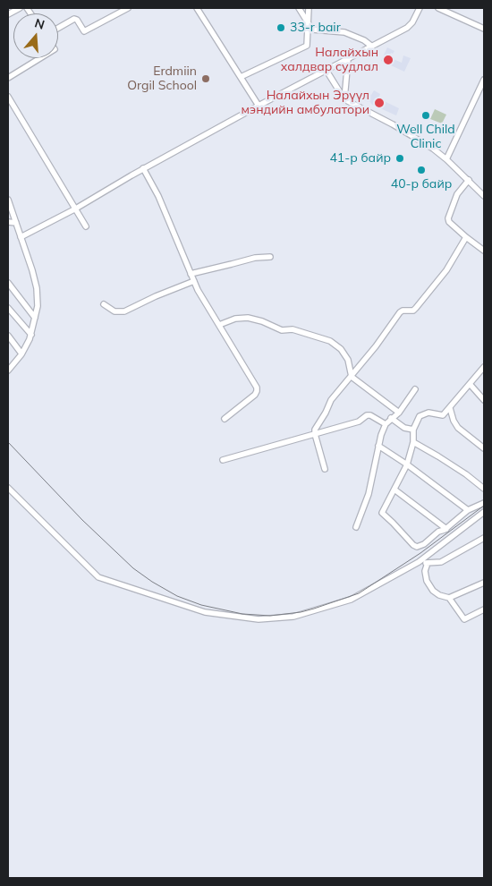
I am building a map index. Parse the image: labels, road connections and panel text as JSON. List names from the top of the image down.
{
  "places": [
    "33-r bair",
    "Налайхын халдвар судлал",
    "Erdmiin Orgil School",
    "Налайхын Эрүүл мэндийн амбулатори",
    "Well Child Clinic",
    "41-р байр",
    "40-р байр"
  ],
  "north": "top"
}
